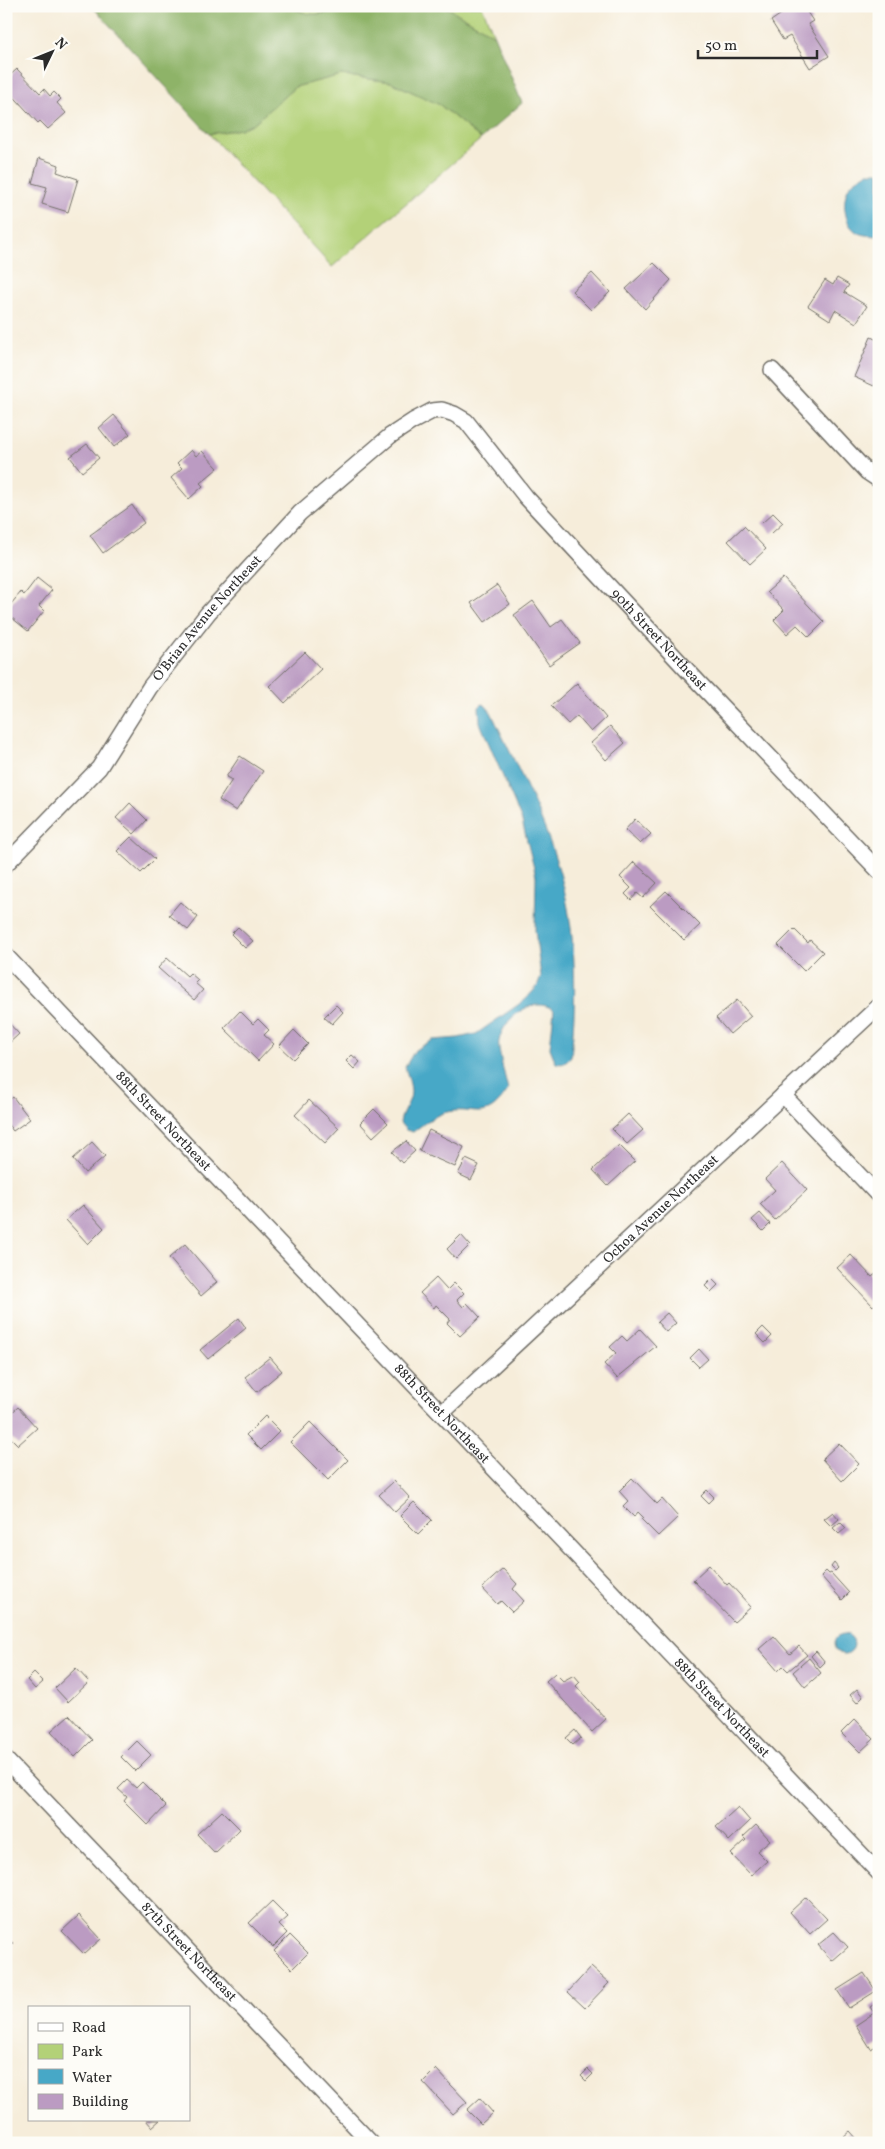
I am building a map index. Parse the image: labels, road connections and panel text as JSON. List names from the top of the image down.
{
  "streets": {
    "street": [
      "O'Brian Avenue Northeast",
      "90th Street Northeast",
      "88th Street Northeast",
      "Ochoa Avenue Northeast",
      "87th Street Northeast"
    ]
  },
  "crossings": [
    ["O'Brian Avenue Northeast", "90th Street Northeast"],
    ["88th Street Northeast", "Ochoa Avenue Northeast"]
  ],
  "legend": [
    "Road",
    "Park",
    "Water",
    "Building"
  ],
  "scale_bar": "50 m",
  "north": "top right"
}
